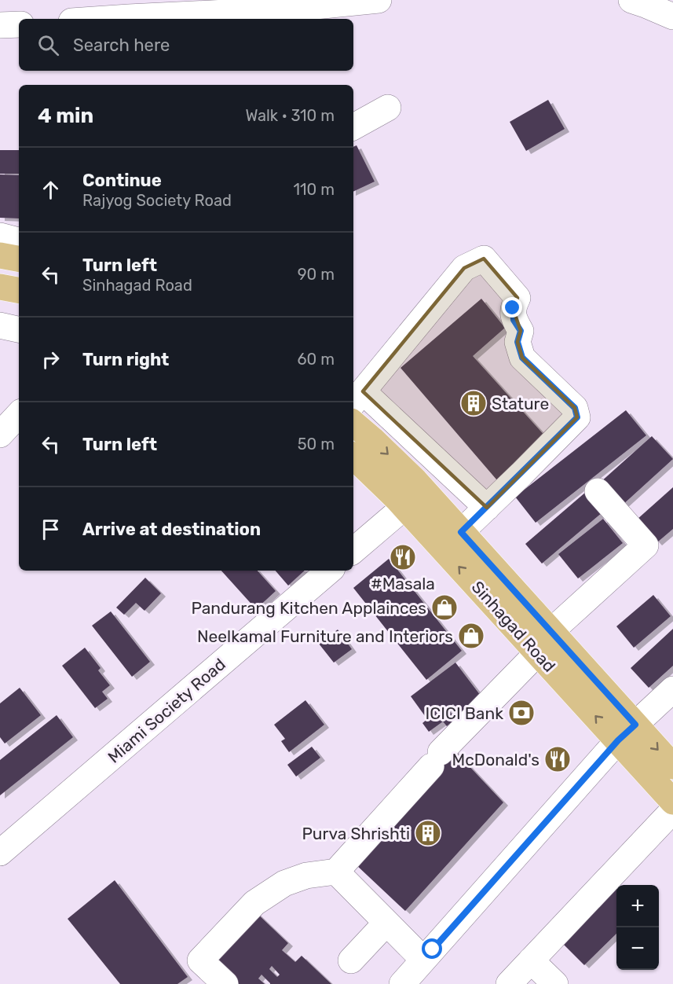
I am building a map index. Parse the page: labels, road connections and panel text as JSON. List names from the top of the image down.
{
  "streets": {
    "main road": ["Sinhagad Road"],
    "street": ["Miami Society Road"]
  },
  "places": {
    "building": ["Stature", "Purva Shrishti"],
    "restaurant": ["#Masala", "McDonald's"],
    "shop": ["Pandurang Kitchen Applainces", "Neelkamal Furniture and Interiors"],
    "bank": ["ICICI Bank"]
  },
  "page": {
    "search": "Search here",
    "heading": ["4 min", "Walk · 310 m"],
    "list": [
      ["Continue", "Rajyog Society Road", "110 m"],
      ["Turn left", "Sinhagad Road", "90 m"],
      ["Turn right", "60 m"],
      ["Turn left", "50 m"],
      "Arrive at destination"
    ],
    "map_buttons": ["+", "−"]
  }
}
